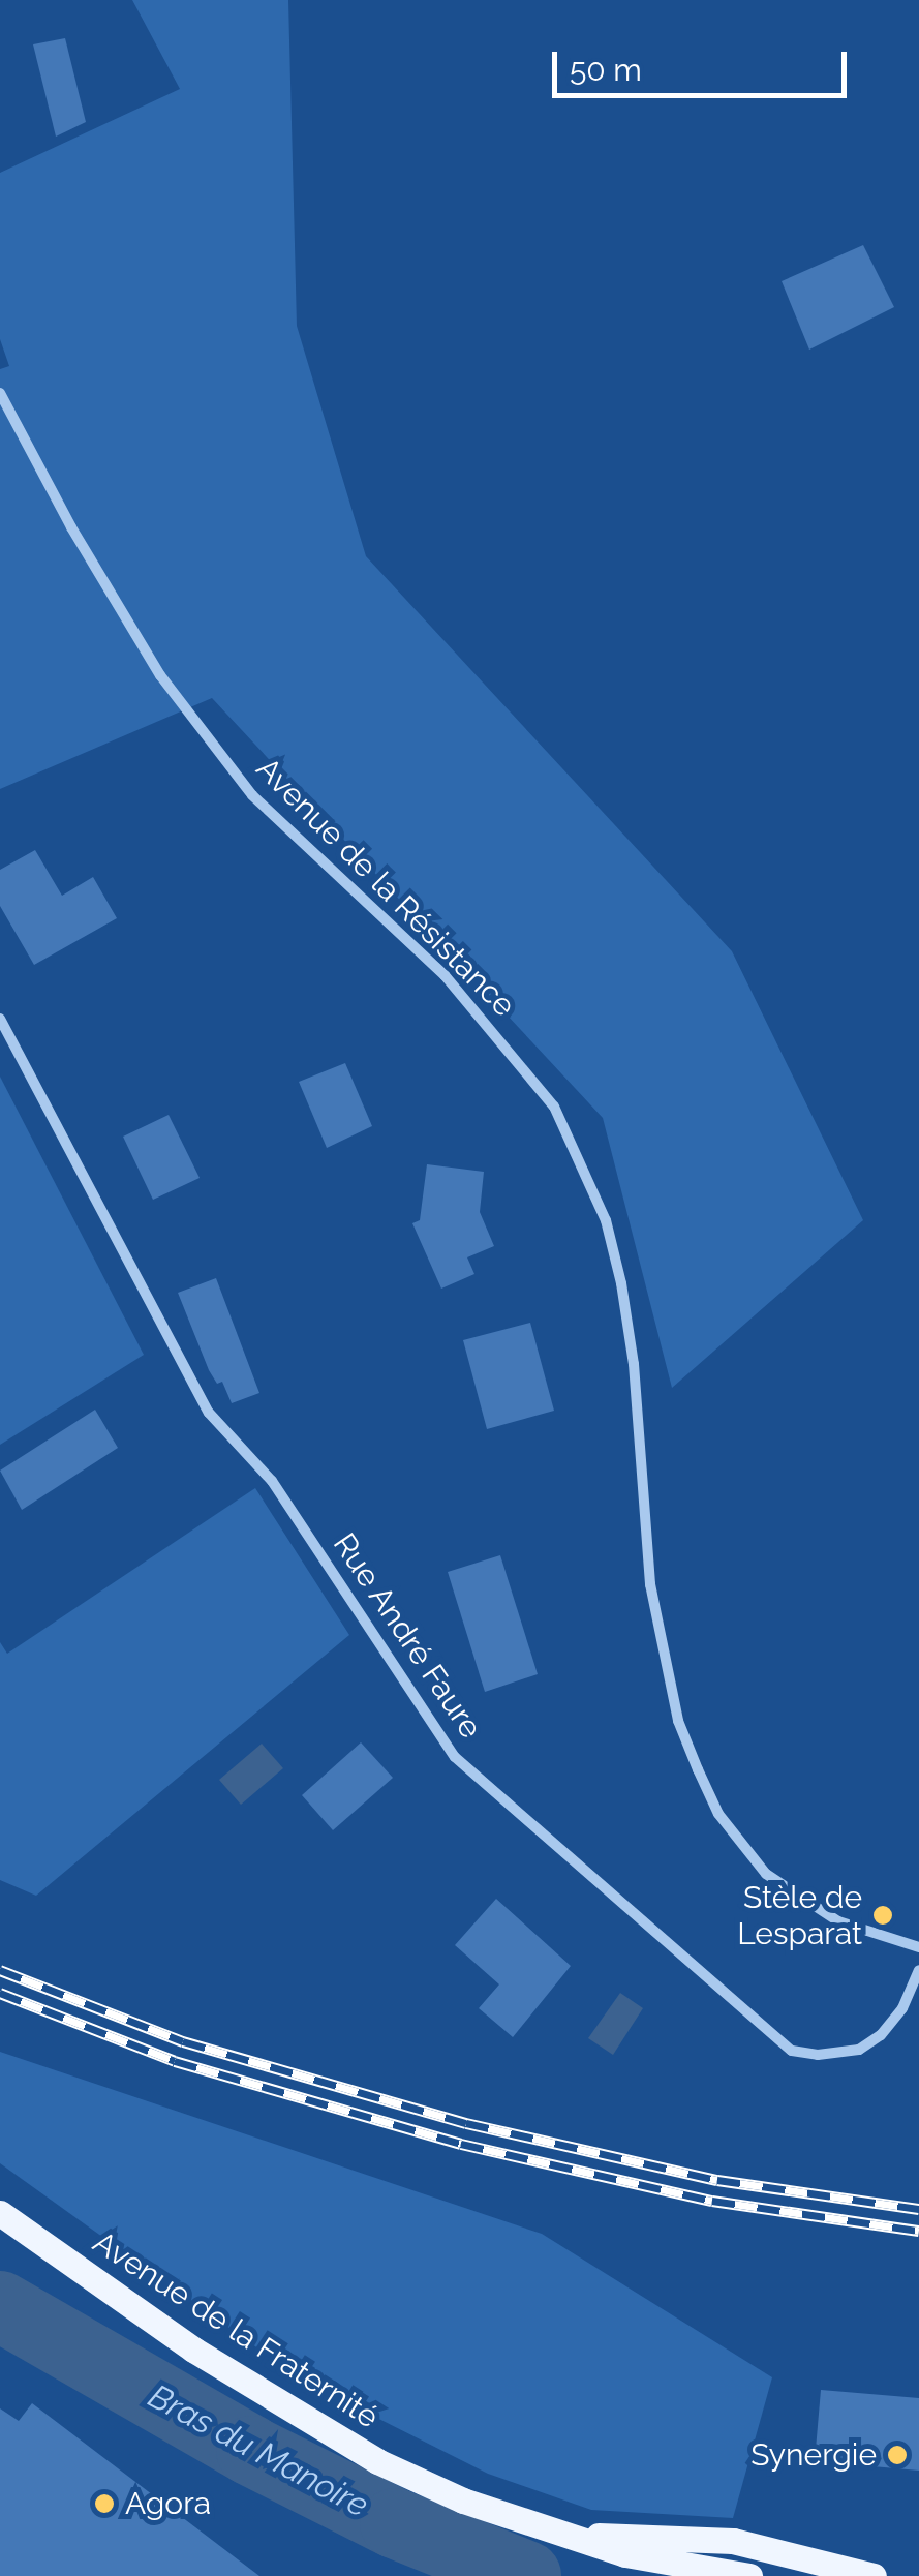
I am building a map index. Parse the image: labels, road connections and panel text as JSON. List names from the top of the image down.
{
  "streets": {
    "main road": ["Avenue de la Fraternité"],
    "street": ["Avenue de la Résistance", "Rue André Faure"]
  },
  "water": ["Bras du Manoire"],
  "places": ["Stèle de Lesparat", "Synergie", "Agora"],
  "scale_bar": "50 m"
}
